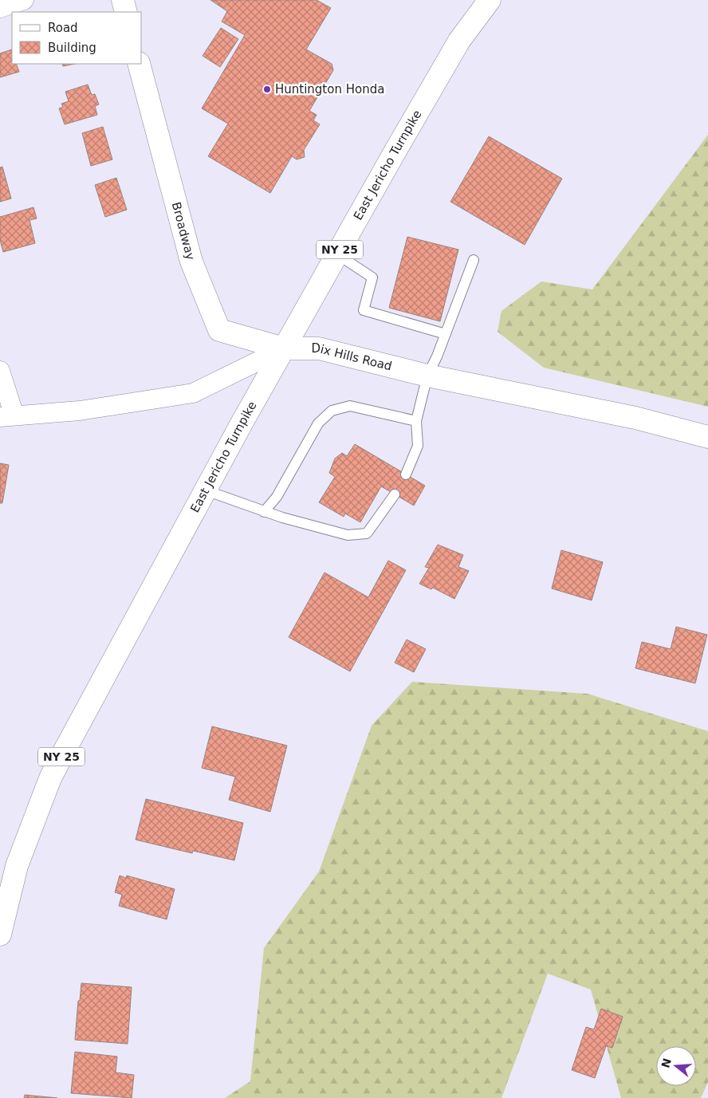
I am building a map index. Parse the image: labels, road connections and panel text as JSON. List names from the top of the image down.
{
  "streets": {
    "main road": [
      "East Jericho Turnpike",
      "Broadway",
      "NY 25",
      "Dix Hills Road"
    ]
  },
  "crossings": [
    ["East Jericho Turnpike", "Broadway"],
    ["East Jericho Turnpike", "Dix Hills Road"],
    ["Broadway", "Dix Hills Road"]
  ],
  "places": ["Huntington Honda"],
  "legend": ["Road", "Building"],
  "north": "left"
}
